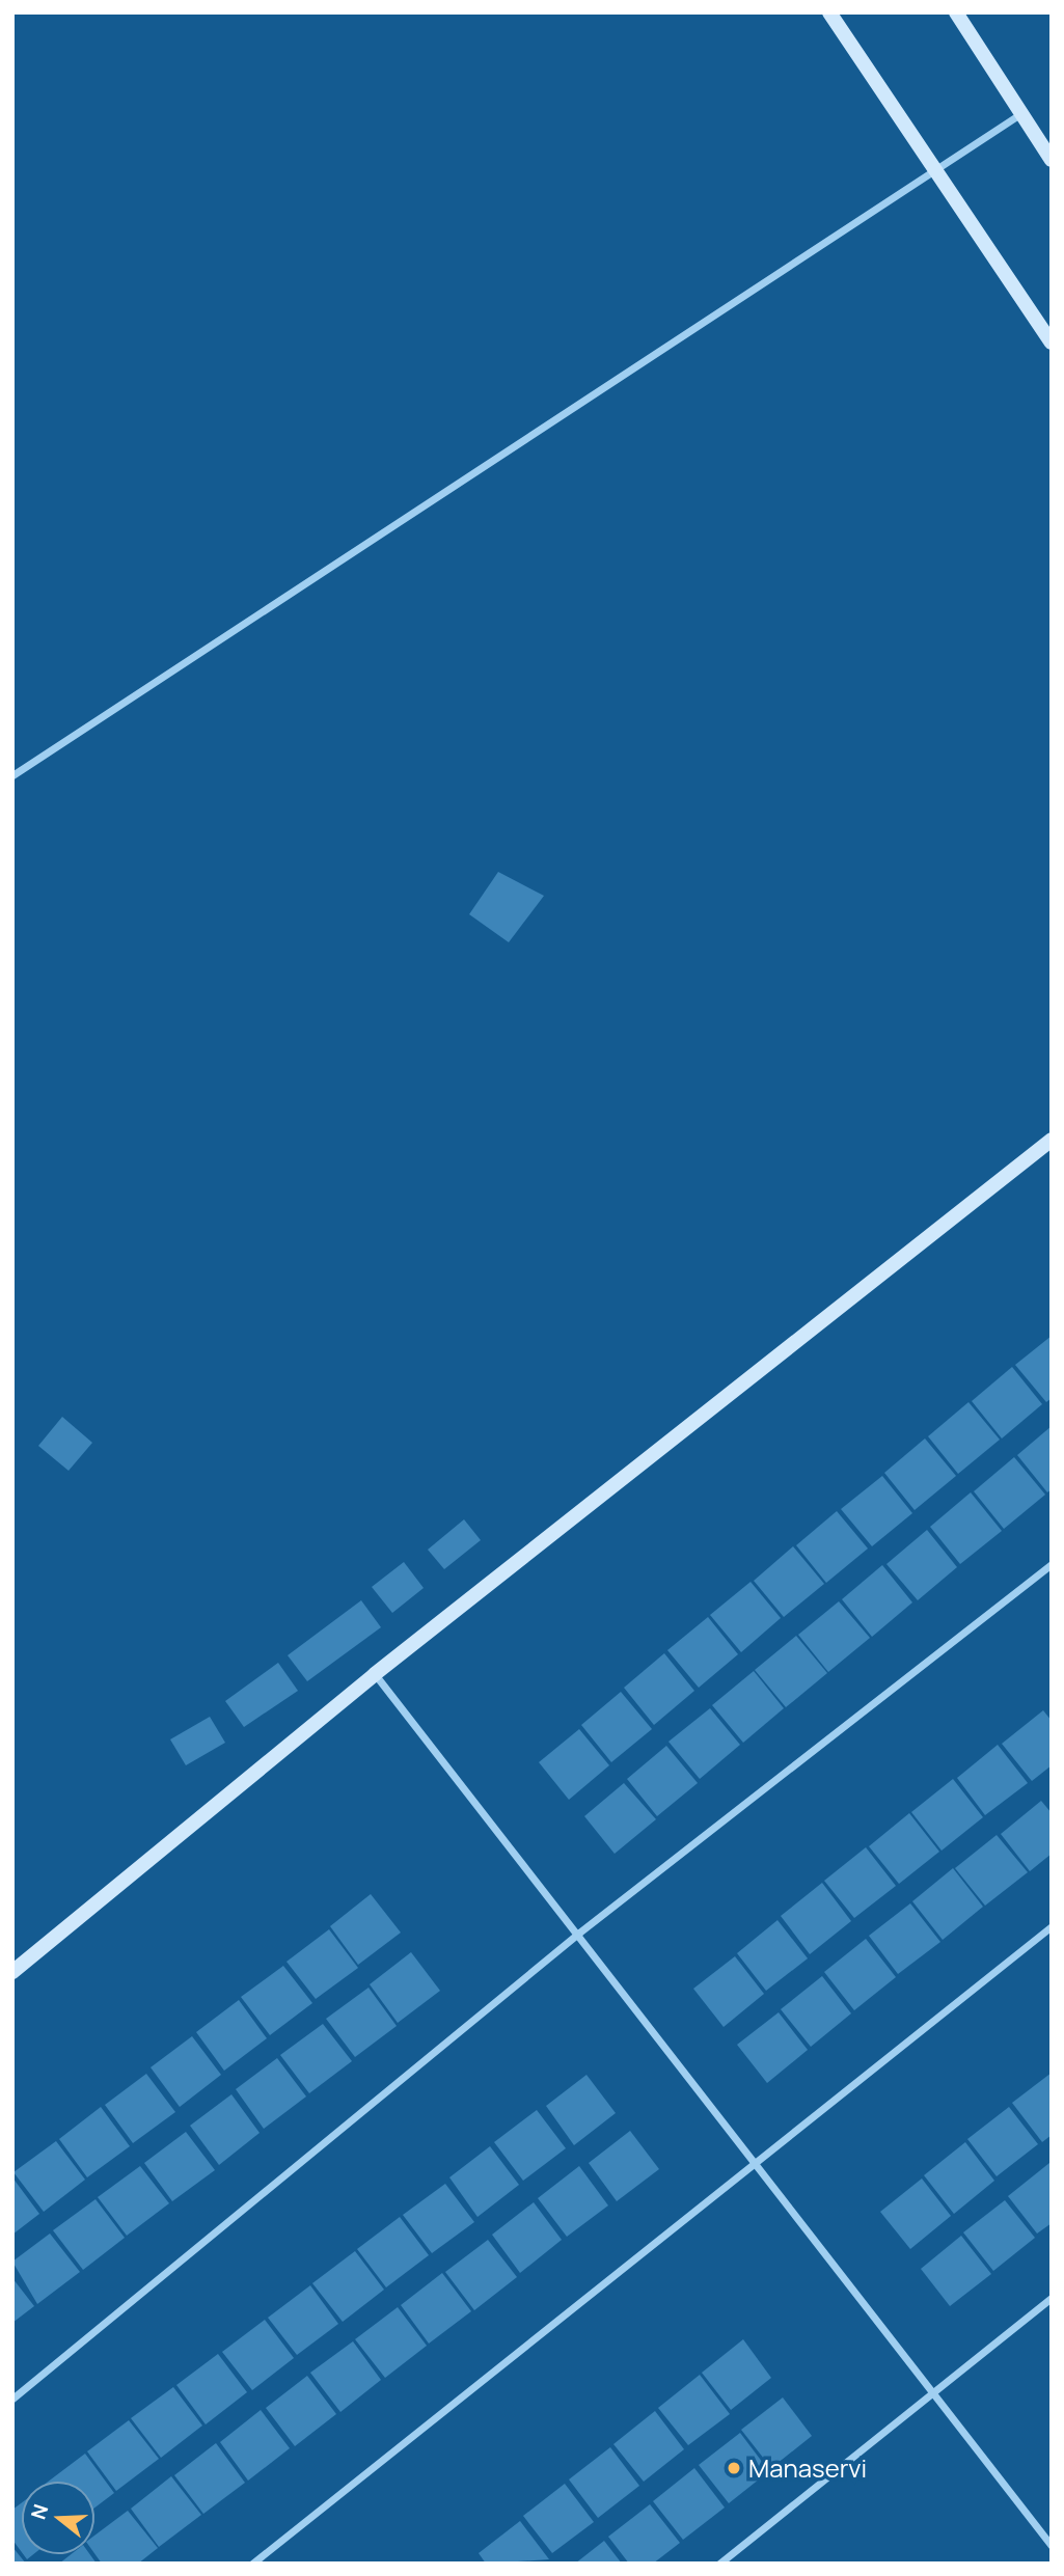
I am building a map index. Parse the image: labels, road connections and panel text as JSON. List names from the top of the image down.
{
  "places": ["Manaservi"],
  "north": "left"
}
